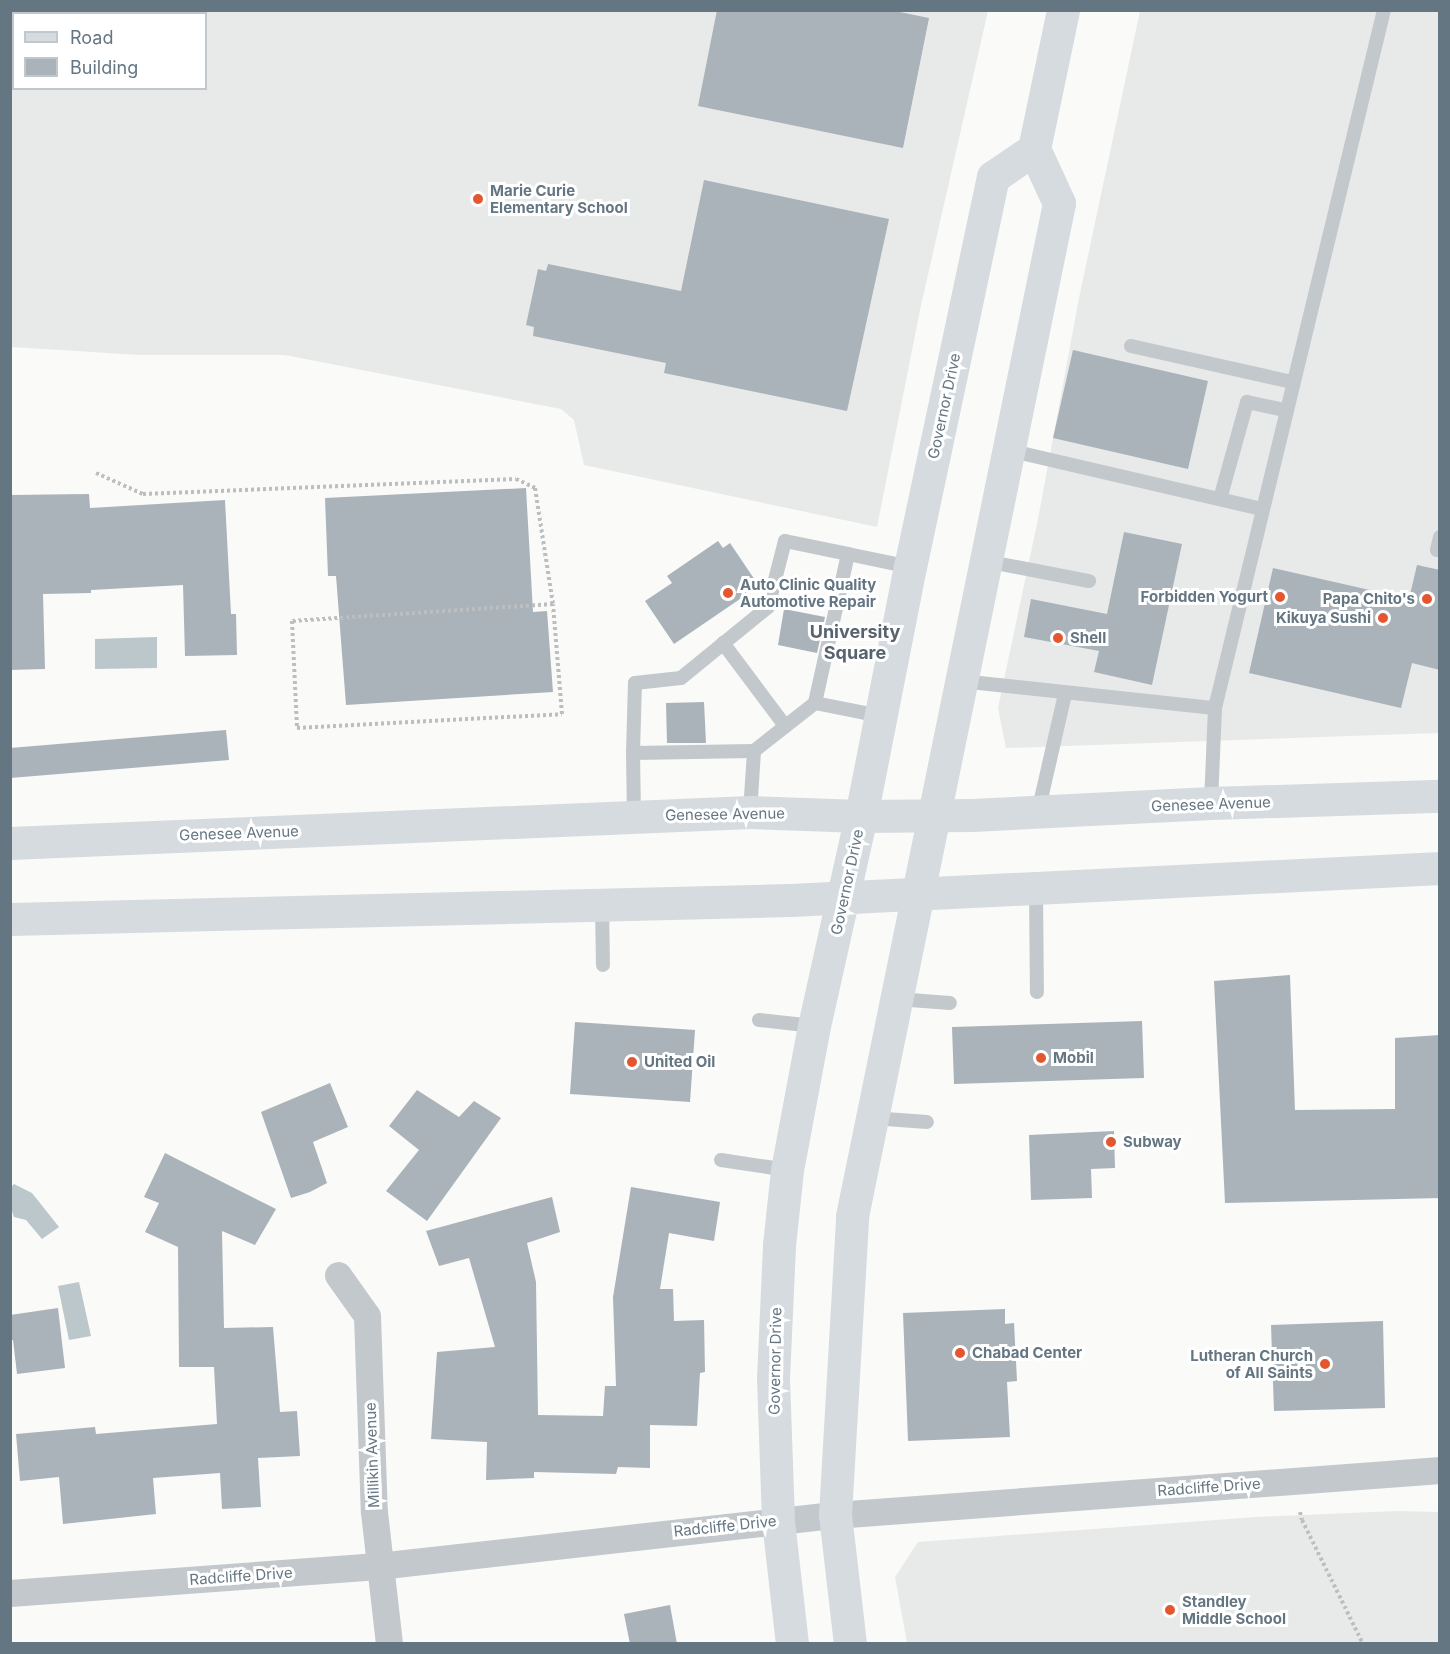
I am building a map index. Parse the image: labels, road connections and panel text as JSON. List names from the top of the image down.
{
  "streets": {
    "main road": ["Governor Drive", "Genesee Avenue"],
    "street": ["Millikin Avenue", "Radcliffe Drive"]
  },
  "crossings": [
    ["Governor Drive", "Genesee Avenue"],
    ["Governor Drive", "Radcliffe Drive"],
    ["Millikin Avenue", "Radcliffe Drive"]
  ],
  "districts": ["University Square"],
  "places": [
    "Marie Curie Elementary School",
    "Auto Clinic Quality Automotive Repair",
    "Forbidden Yogurt",
    "Papa Chito's",
    "Kikuya Sushi",
    "Shell",
    "Mobil",
    "United Oil",
    "Subway",
    "Chabad Center",
    "Lutheran Church of All Saints",
    "Standley Middle School"
  ],
  "legend": ["Road", "Building"]
}
